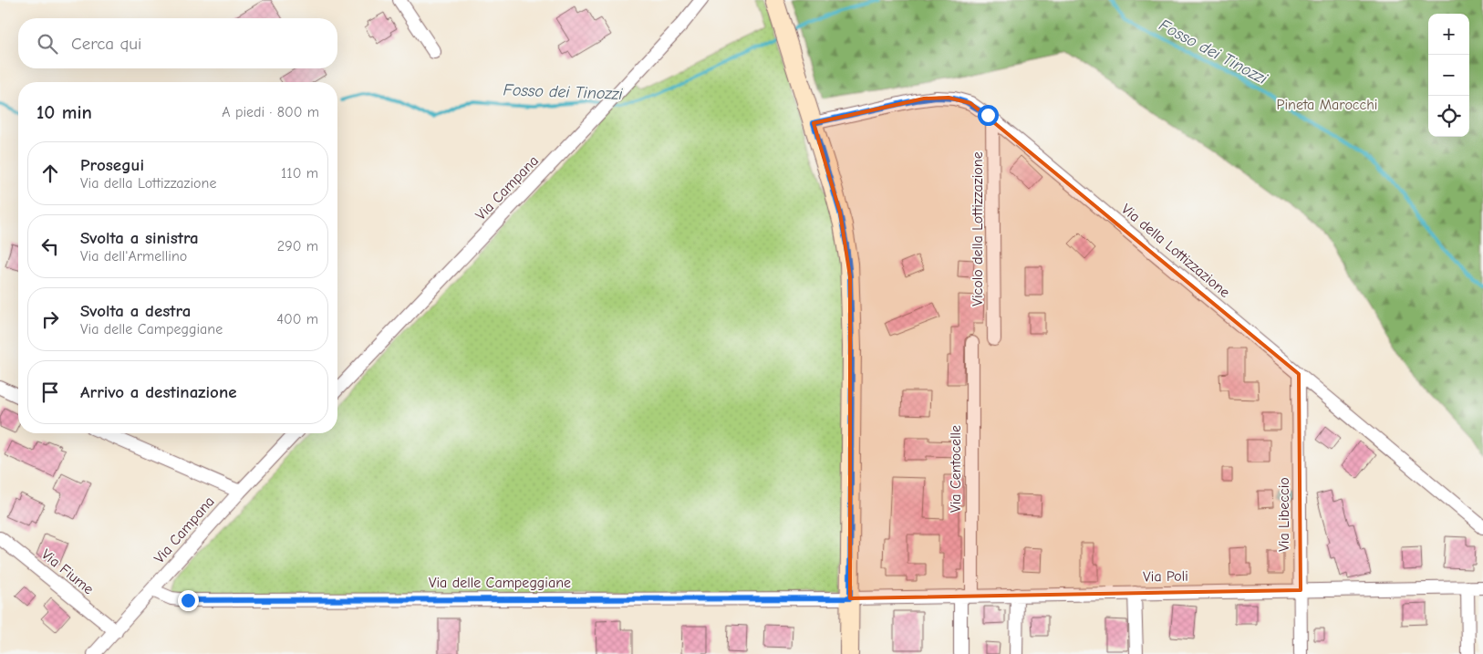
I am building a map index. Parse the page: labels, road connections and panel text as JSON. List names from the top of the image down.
{
  "streets": {
    "street": [
      "Via Campana",
      "Vicolo della Lottizzazione",
      "Via della Lottizzazione",
      "Via Centocelle",
      "Via Libeccio",
      "Via Fiume",
      "Via Poli",
      "Via delle Campeggiane"
    ]
  },
  "crossings": [
    ["Via Campana", "Via Fiume"],
    ["Via Campana", "Via delle Campeggiane"],
    ["Vicolo della Lottizzazione", "Via della Lottizzazione"],
    ["Via della Lottizzazione", "Via Libeccio"],
    ["Via Centocelle", "Via Poli"],
    ["Via Libeccio", "Via Poli"],
    ["Via Poli", "Via delle Campeggiane"]
  ],
  "water": ["Fosso dei Tinozzi"],
  "parks": ["Pineta Marocchi"],
  "page": {
    "map_buttons": ["+", "−"],
    "search": "Cerca qui",
    "heading": ["10 min", "A piedi · 800 m"],
    "list": [
      ["Prosegui", "Via della Lottizzazione", "110 m"],
      ["Svolta a sinistra", "Via dell'Armellino", "290 m"],
      ["Svolta a destra", "Via delle Campeggiane", "400 m"],
      "Arrivo a destinazione"
    ]
  }
}
